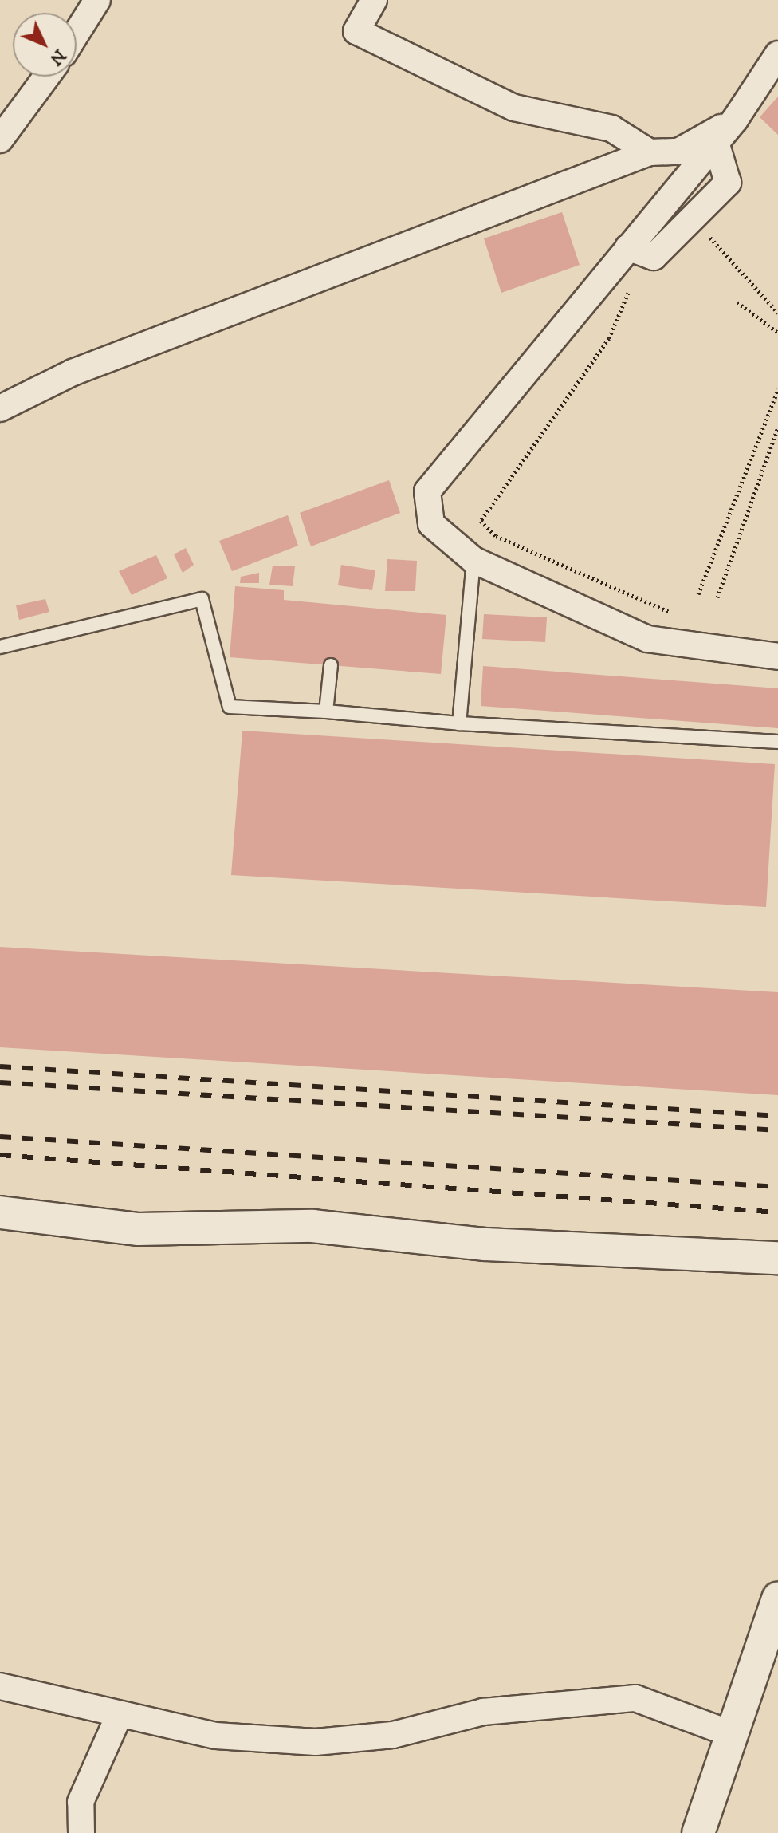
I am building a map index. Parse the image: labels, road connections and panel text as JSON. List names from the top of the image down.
{
  "north": "bottom right"
}
